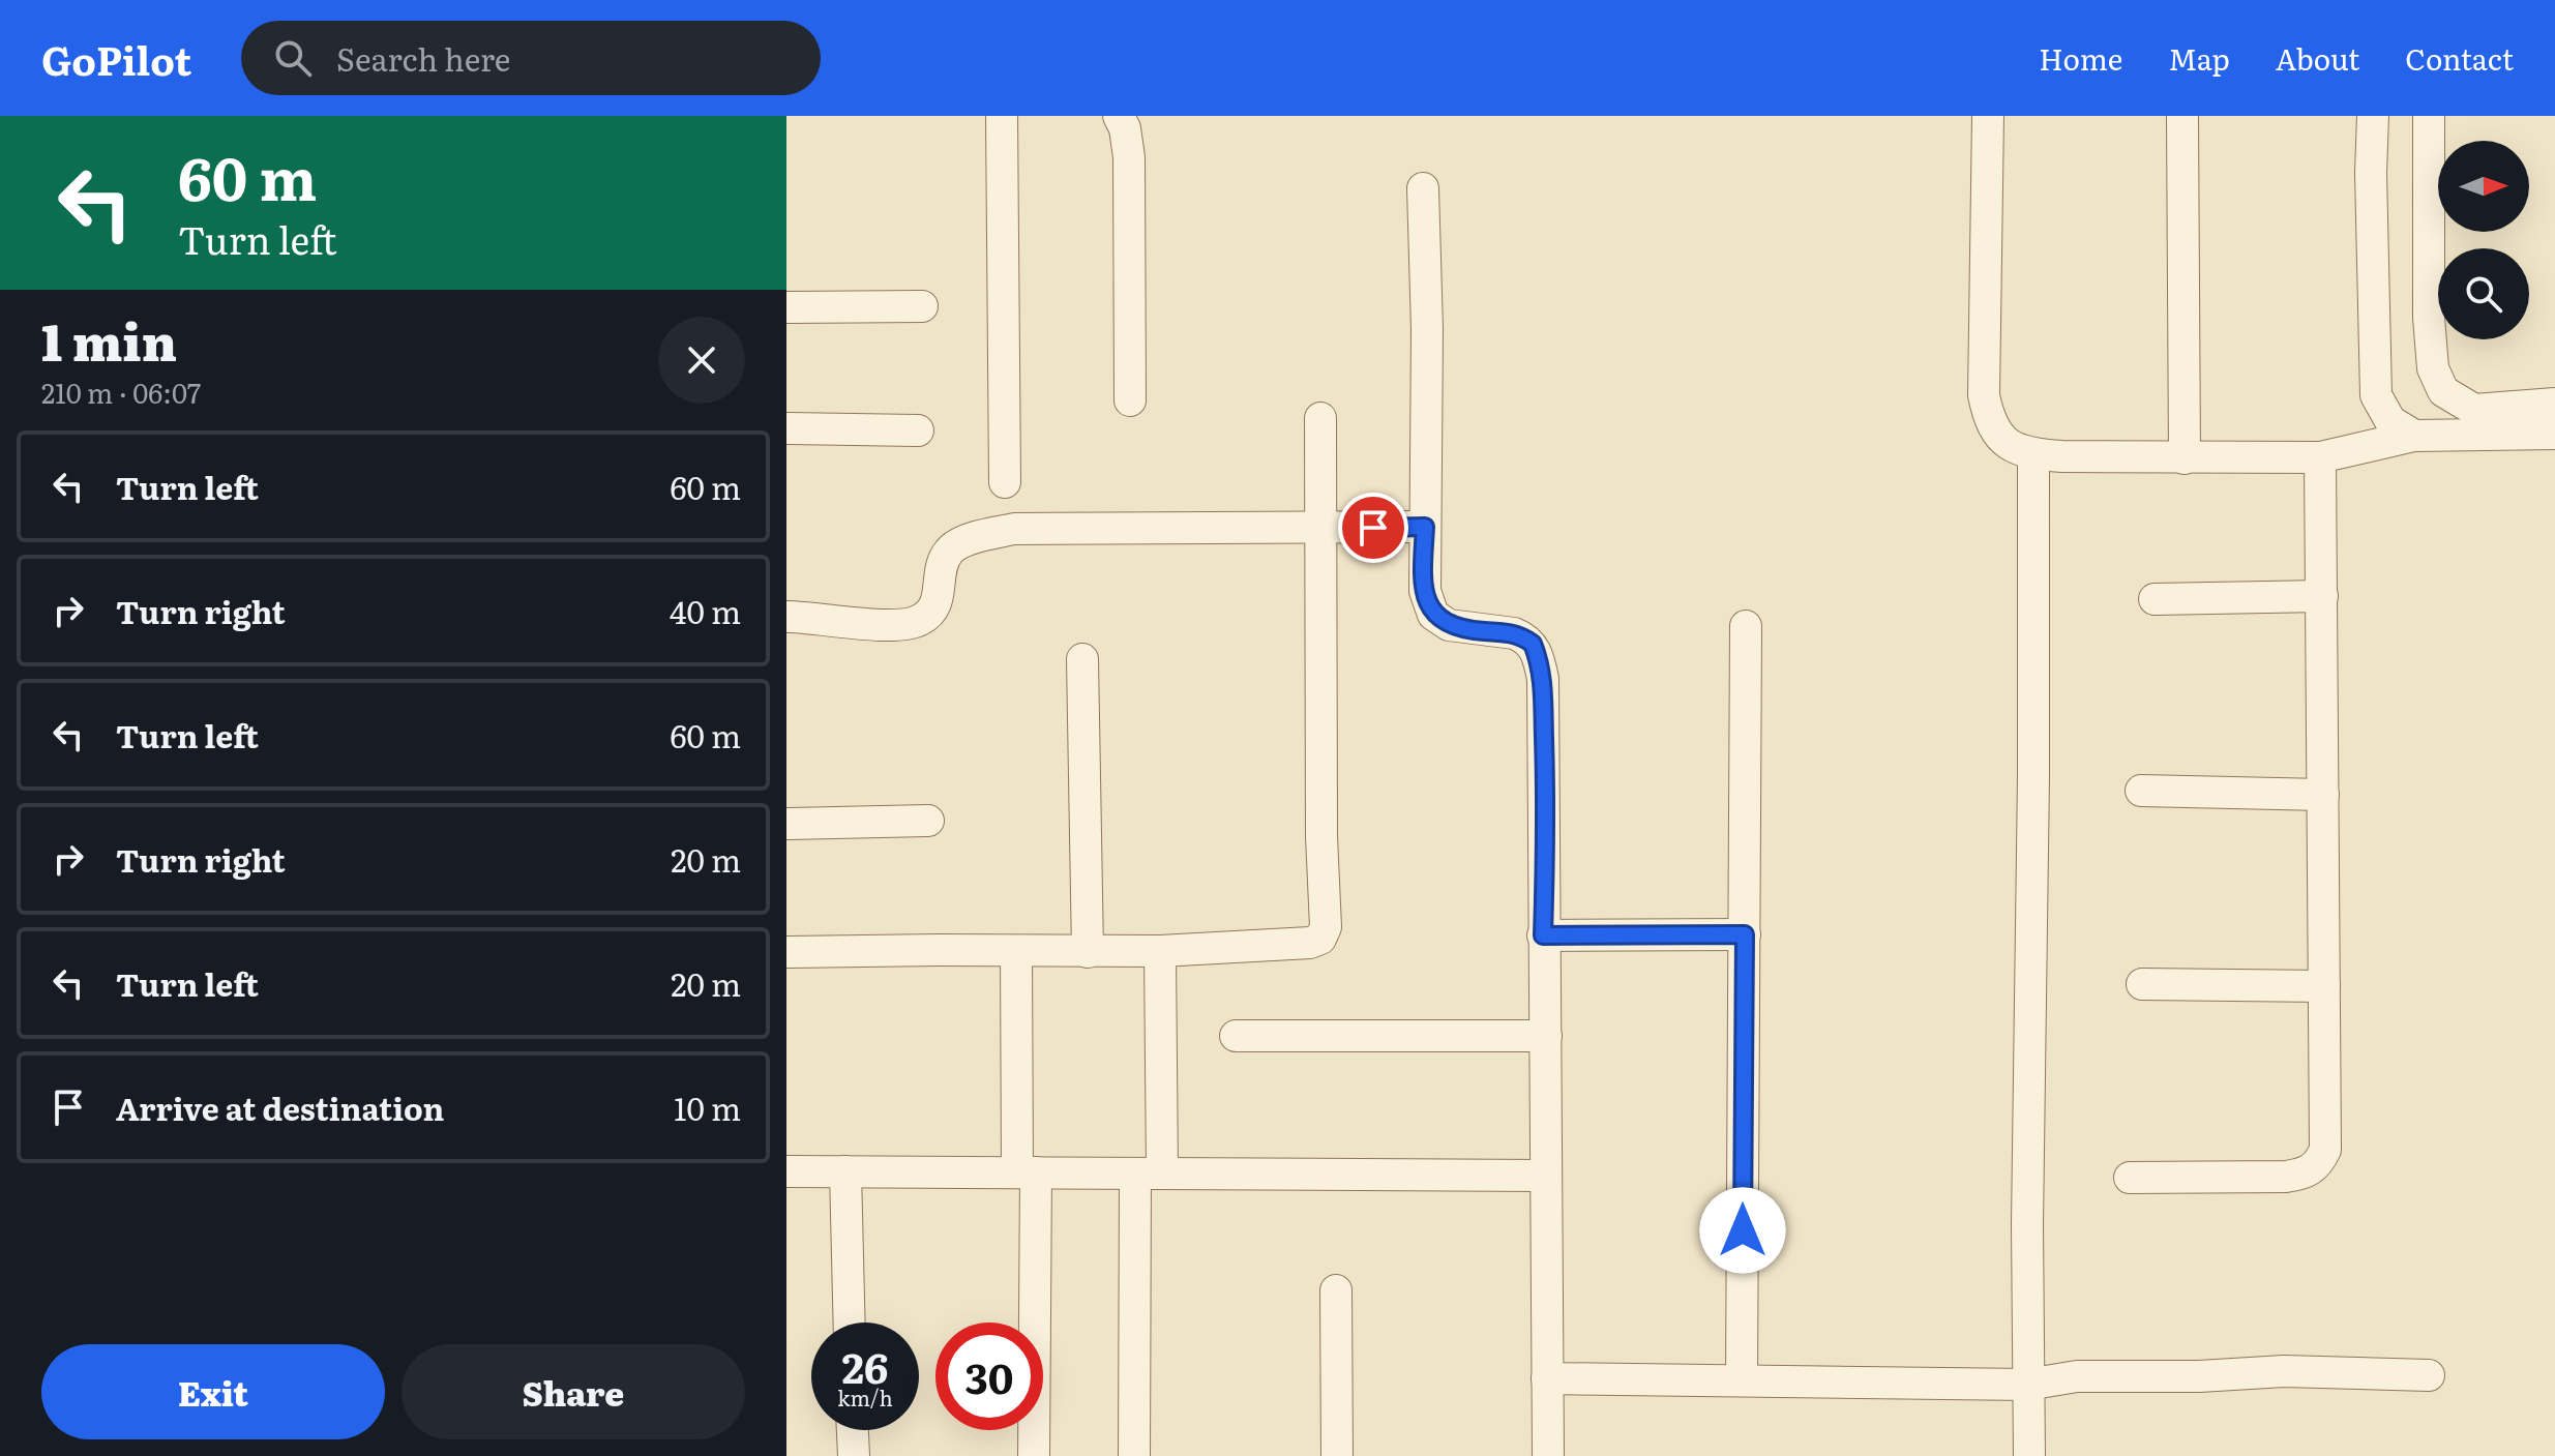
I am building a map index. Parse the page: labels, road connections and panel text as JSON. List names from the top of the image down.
{
  "north": "right",
  "page": {
    "header": "GoPilot",
    "search": "Search here",
    "nav": [
      "Home",
      "Map",
      "About",
      "Contact"
    ],
    "turn": ["60 m", "Turn left"],
    "heading": ["1 min", "210 m · 06:07"],
    "list": [
      {
        "name": "Turn left",
        "value": "60 m"
      },
      {
        "name": "Turn right",
        "value": "40 m"
      },
      {
        "name": "Turn left",
        "value": "60 m"
      },
      {
        "name": "Turn right",
        "value": "20 m"
      },
      {
        "name": "Turn left",
        "value": "20 m"
      },
      {
        "name": "Arrive at destination",
        "value": "10 m"
      }
    ],
    "speed": "26 km/h",
    "limit": "30",
    "buttons": ["Exit", "Share"]
  }
}
